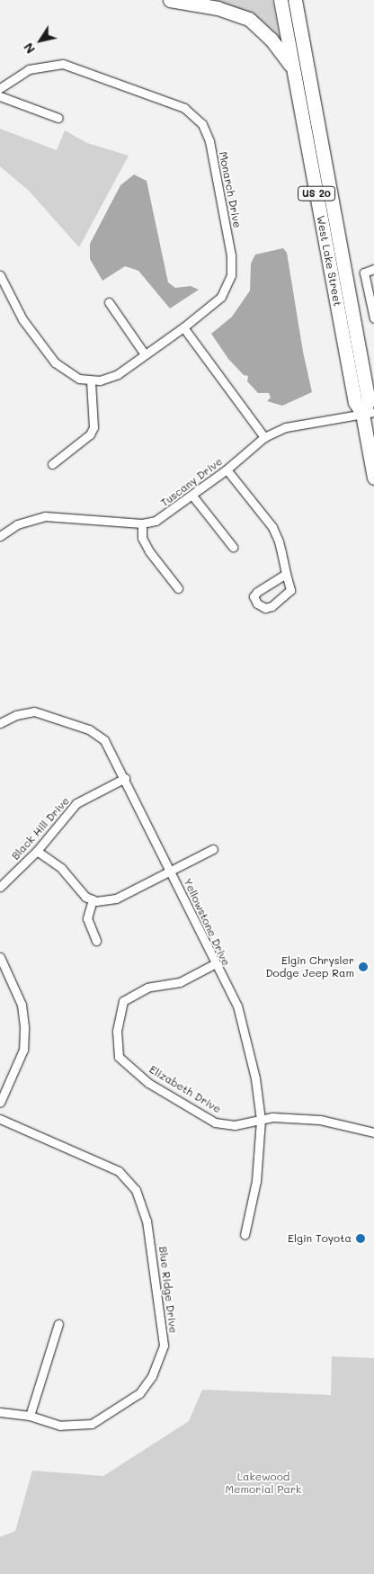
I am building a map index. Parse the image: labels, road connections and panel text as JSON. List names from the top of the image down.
{
  "streets": {
    "highway": ["US 20", "West Lake Street"],
    "street": [
      "Monarch Drive",
      "Tuscany Drive",
      "Black Hill Drive",
      "Yellowstone Drive",
      "Elizabeth Drive",
      "Blue Ridge Drive"
    ]
  },
  "crossings": [
    ["West Lake Street", "Tuscany Drive"],
    ["Black Hill Drive", "Yellowstone Drive"],
    ["Yellowstone Drive", "Elizabeth Drive"]
  ],
  "parks": ["Lakewood Memorial Park"],
  "places": ["Elgin Chrysler Dodge Jeep Ram", "Elgin Toyota"],
  "north": "bottom left"
}
